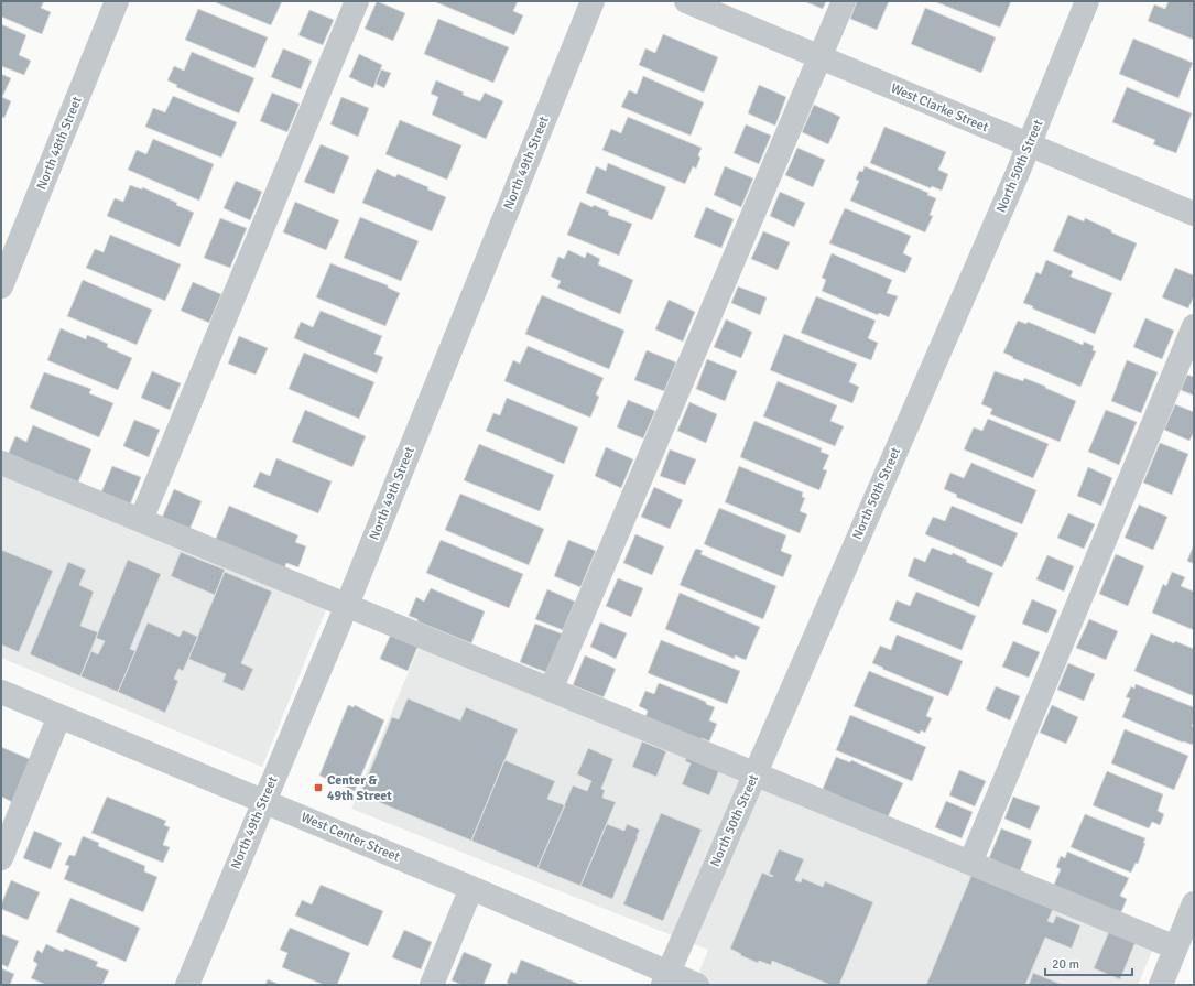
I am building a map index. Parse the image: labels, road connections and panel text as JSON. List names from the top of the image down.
{
  "streets": {
    "street": [
      "West Clarke Street",
      "North 48th Street",
      "North 49th Street",
      "North 50th Street",
      "West Center Street"
    ]
  },
  "crossings": [
    ["West Clarke Street", "North 50th Street"],
    ["North 49th Street", "West Center Street"],
    ["North 50th Street", "West Center Street"]
  ],
  "places": {
    "transit": ["Center & 49th Street"]
  },
  "scale_bar": "20 m"
}
